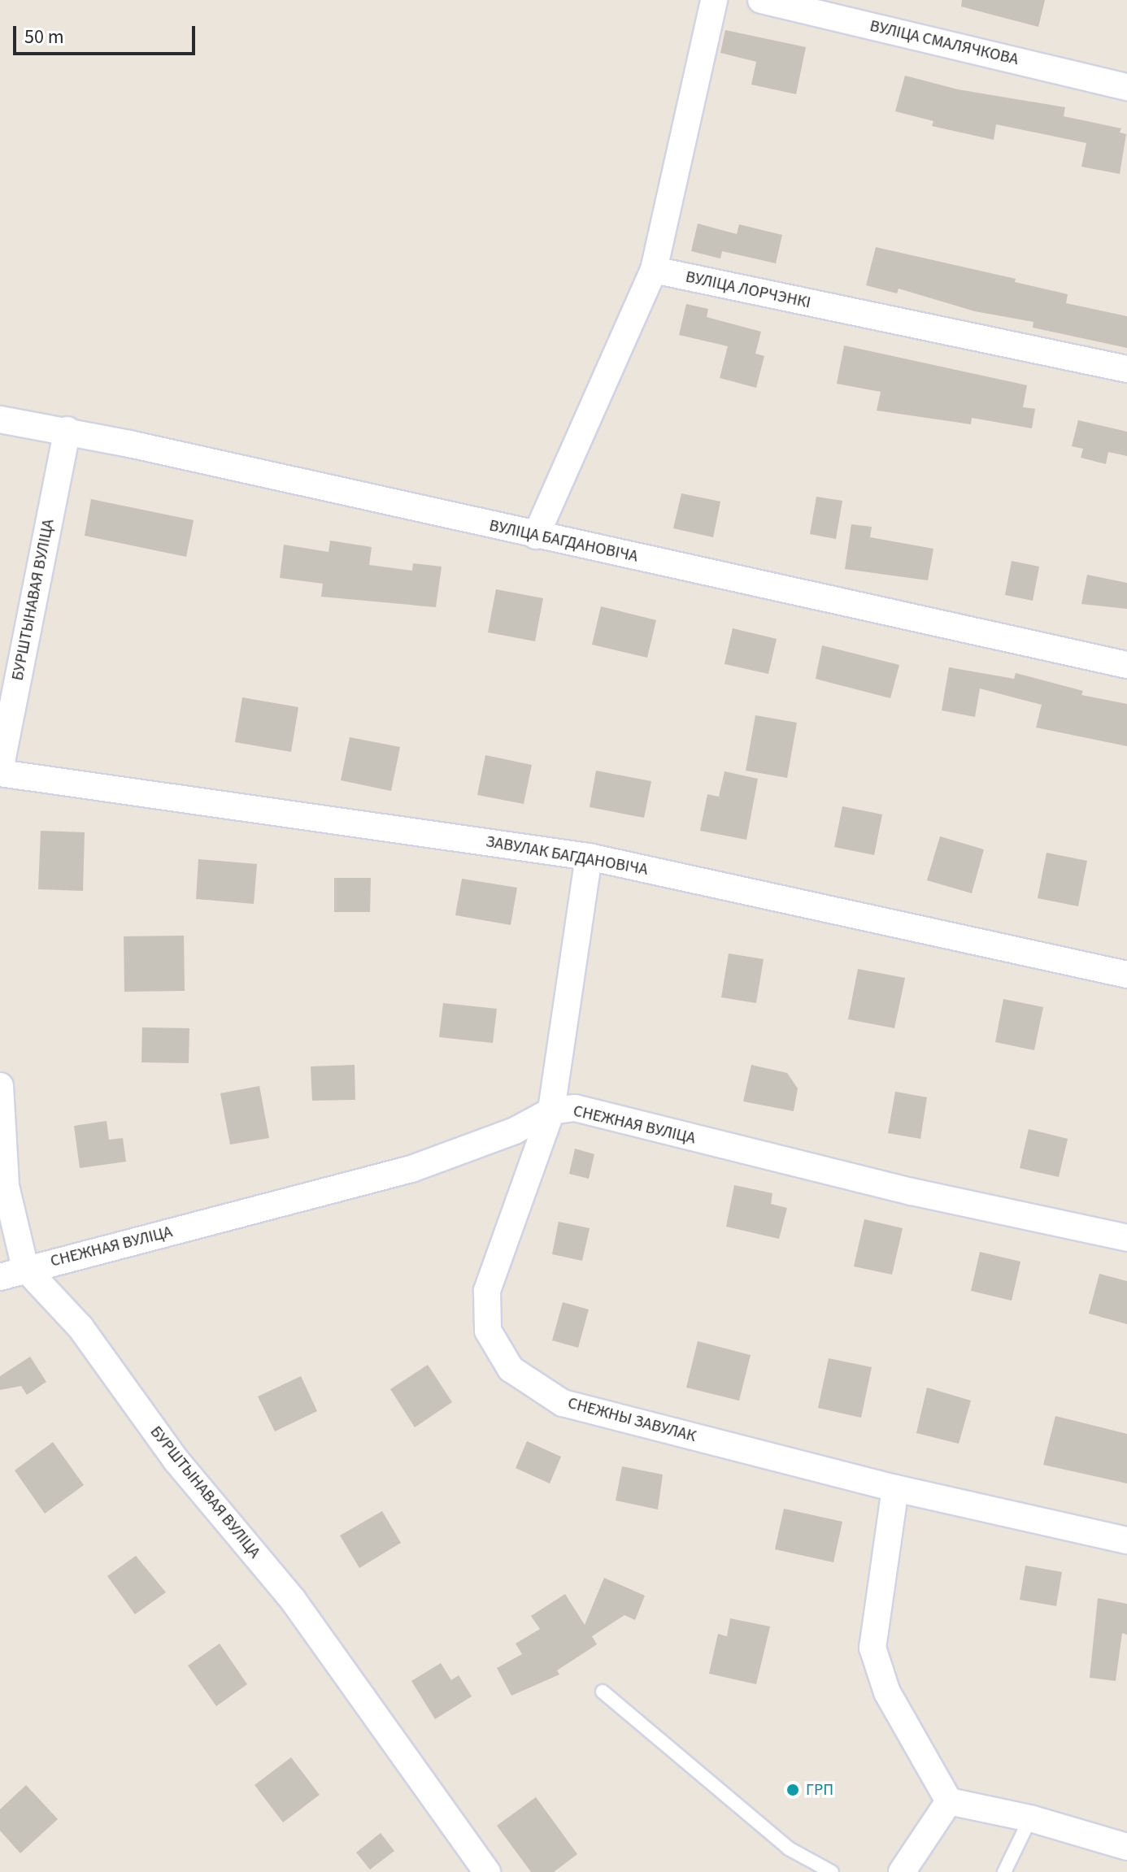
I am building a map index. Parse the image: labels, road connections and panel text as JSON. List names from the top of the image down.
{
  "streets": {
    "street": [
      "ВУЛІЦА СМАЛЯЧКОВА",
      "ВУЛІЦА ЛОРЧЭНКІ",
      "ВУЛІЦА БАГДАНОВІЧА",
      "БУРШТЫНАВАЯ ВУЛІЦА",
      "ЗАВУЛАК БАГДАНОВІЧА",
      "СНЕЖНАЯ ВУЛІЦА",
      "СНЕЖНЫ ЗАВУЛАК"
    ]
  },
  "crossings": [
    ["ВУЛІЦА БАГДАНОВІЧА", "БУРШТЫНАВАЯ ВУЛІЦА"],
    ["БУРШТЫНАВАЯ ВУЛІЦА", "ЗАВУЛАК БАГДАНОВІЧА"],
    ["БУРШТЫНАВАЯ ВУЛІЦА", "СНЕЖНАЯ ВУЛІЦА"],
    ["ЗАВУЛАК БАГДАНОВІЧА", "СНЕЖНЫ ЗАВУЛАК"],
    ["СНЕЖНАЯ ВУЛІЦА", "СНЕЖНЫ ЗАВУЛАК"]
  ],
  "places": ["ГРП"],
  "scale_bar": "50 m"
}
